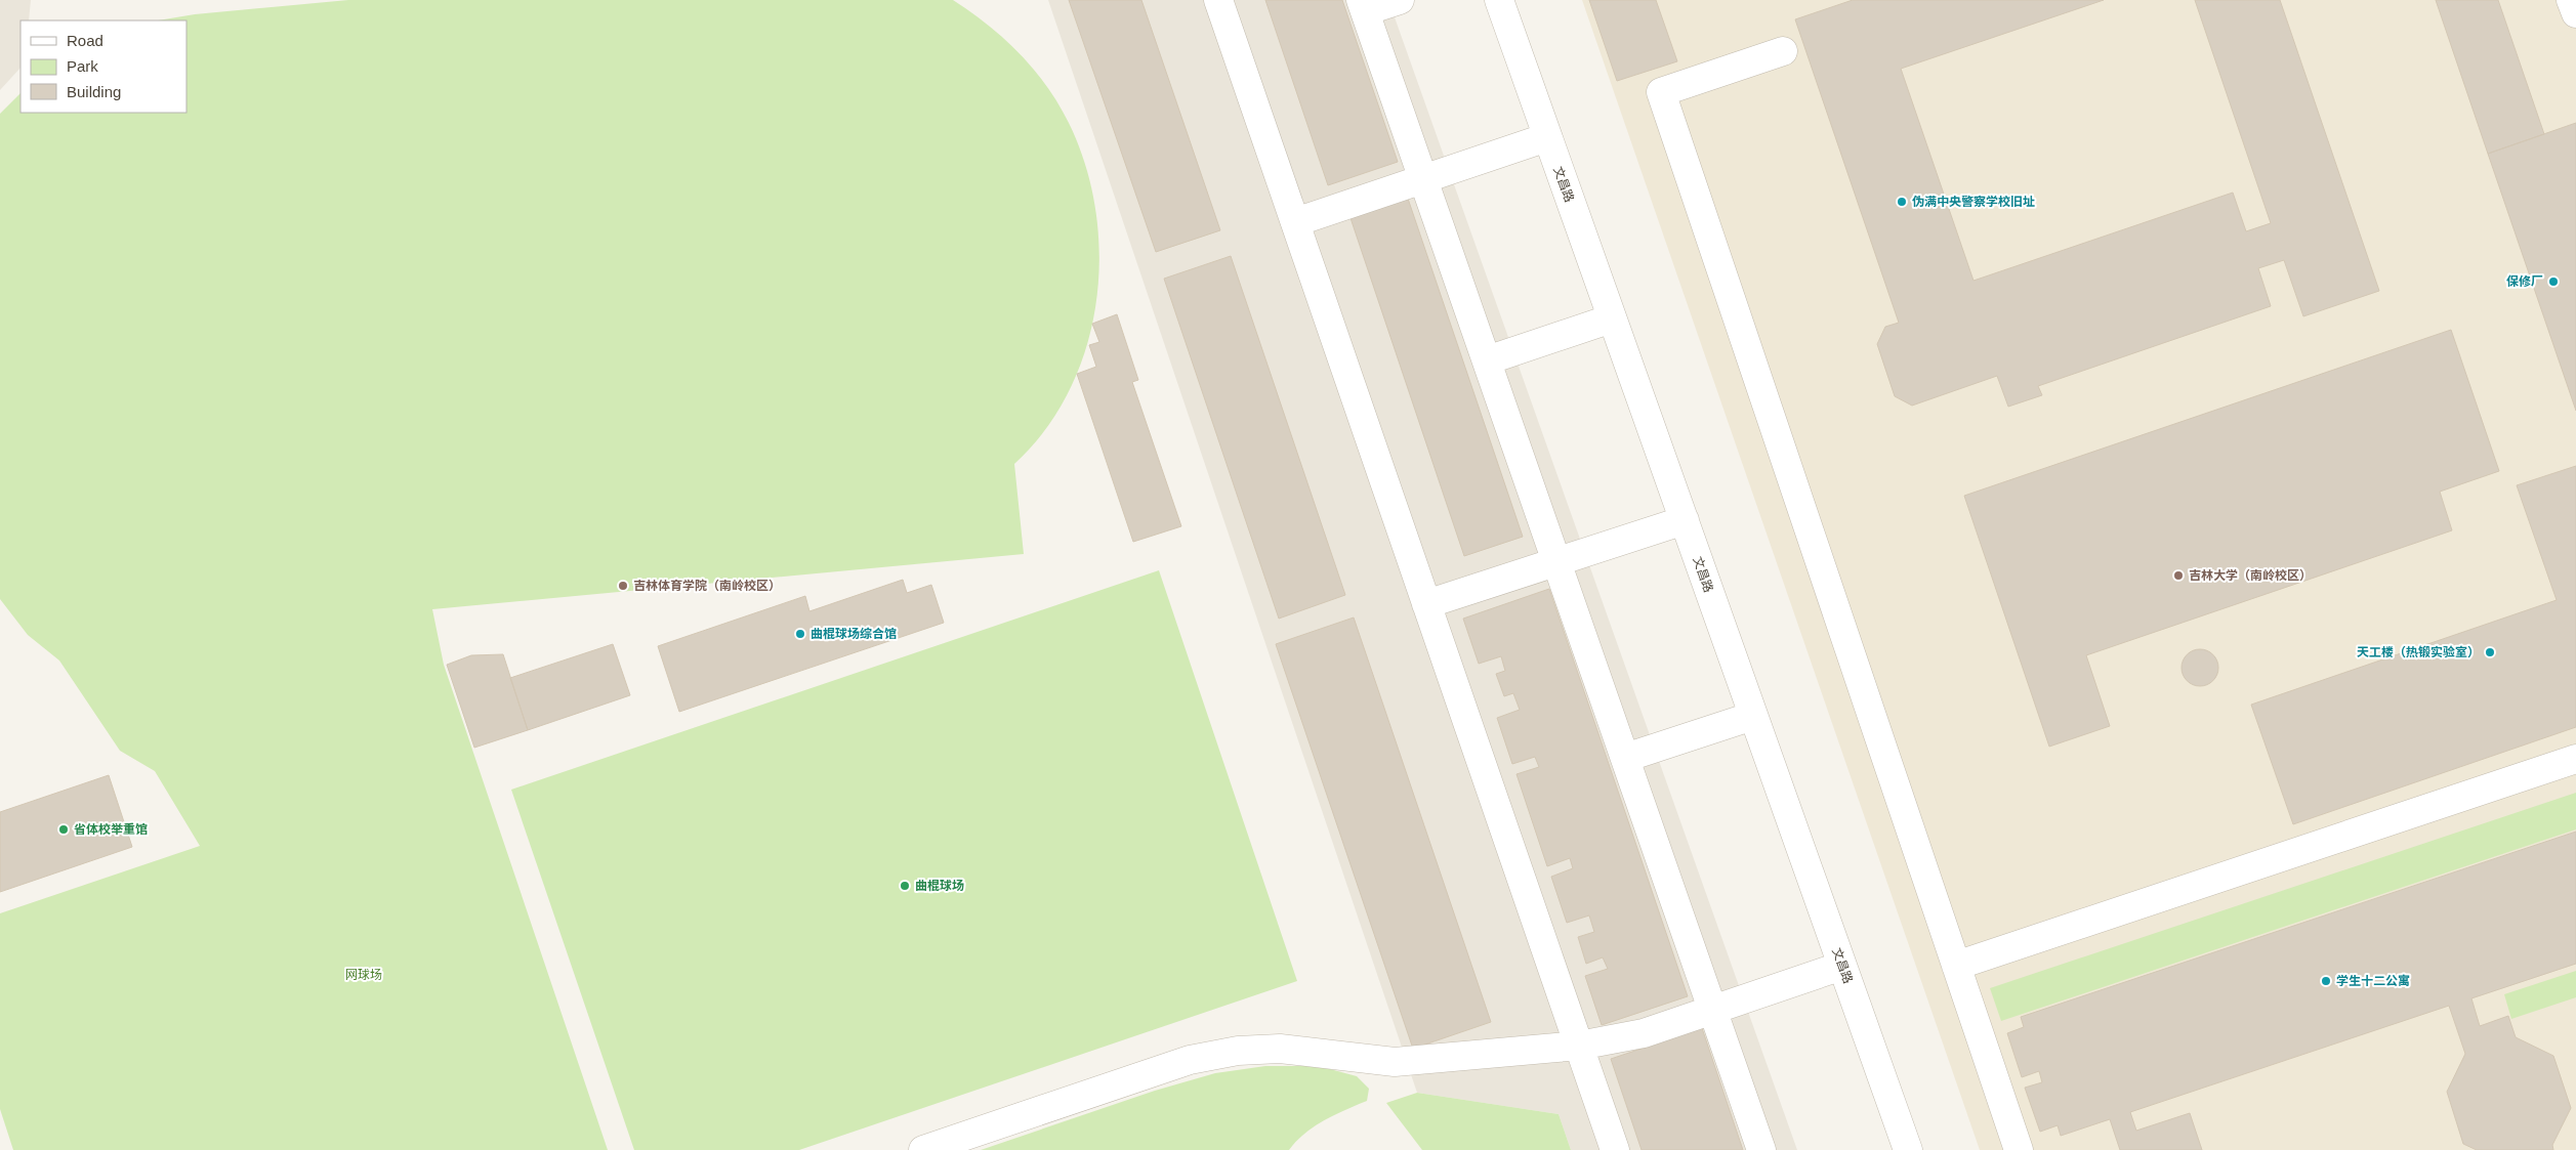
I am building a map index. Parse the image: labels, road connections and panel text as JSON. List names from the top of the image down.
{
  "streets": {
    "street": ["文昌路"]
  },
  "parks": ["网球场"],
  "places": [
    "伪满中央警察学校旧址",
    "保修厂",
    "吉林大学（南岭校区）",
    "吉林体育学院（南岭校区）",
    "曲棍球场综合馆",
    "天工楼（热锻实验室）",
    "省体校举重馆",
    "曲棍球场",
    "学生十二公寓"
  ],
  "legend": ["Road", "Park", "Building"]
}
